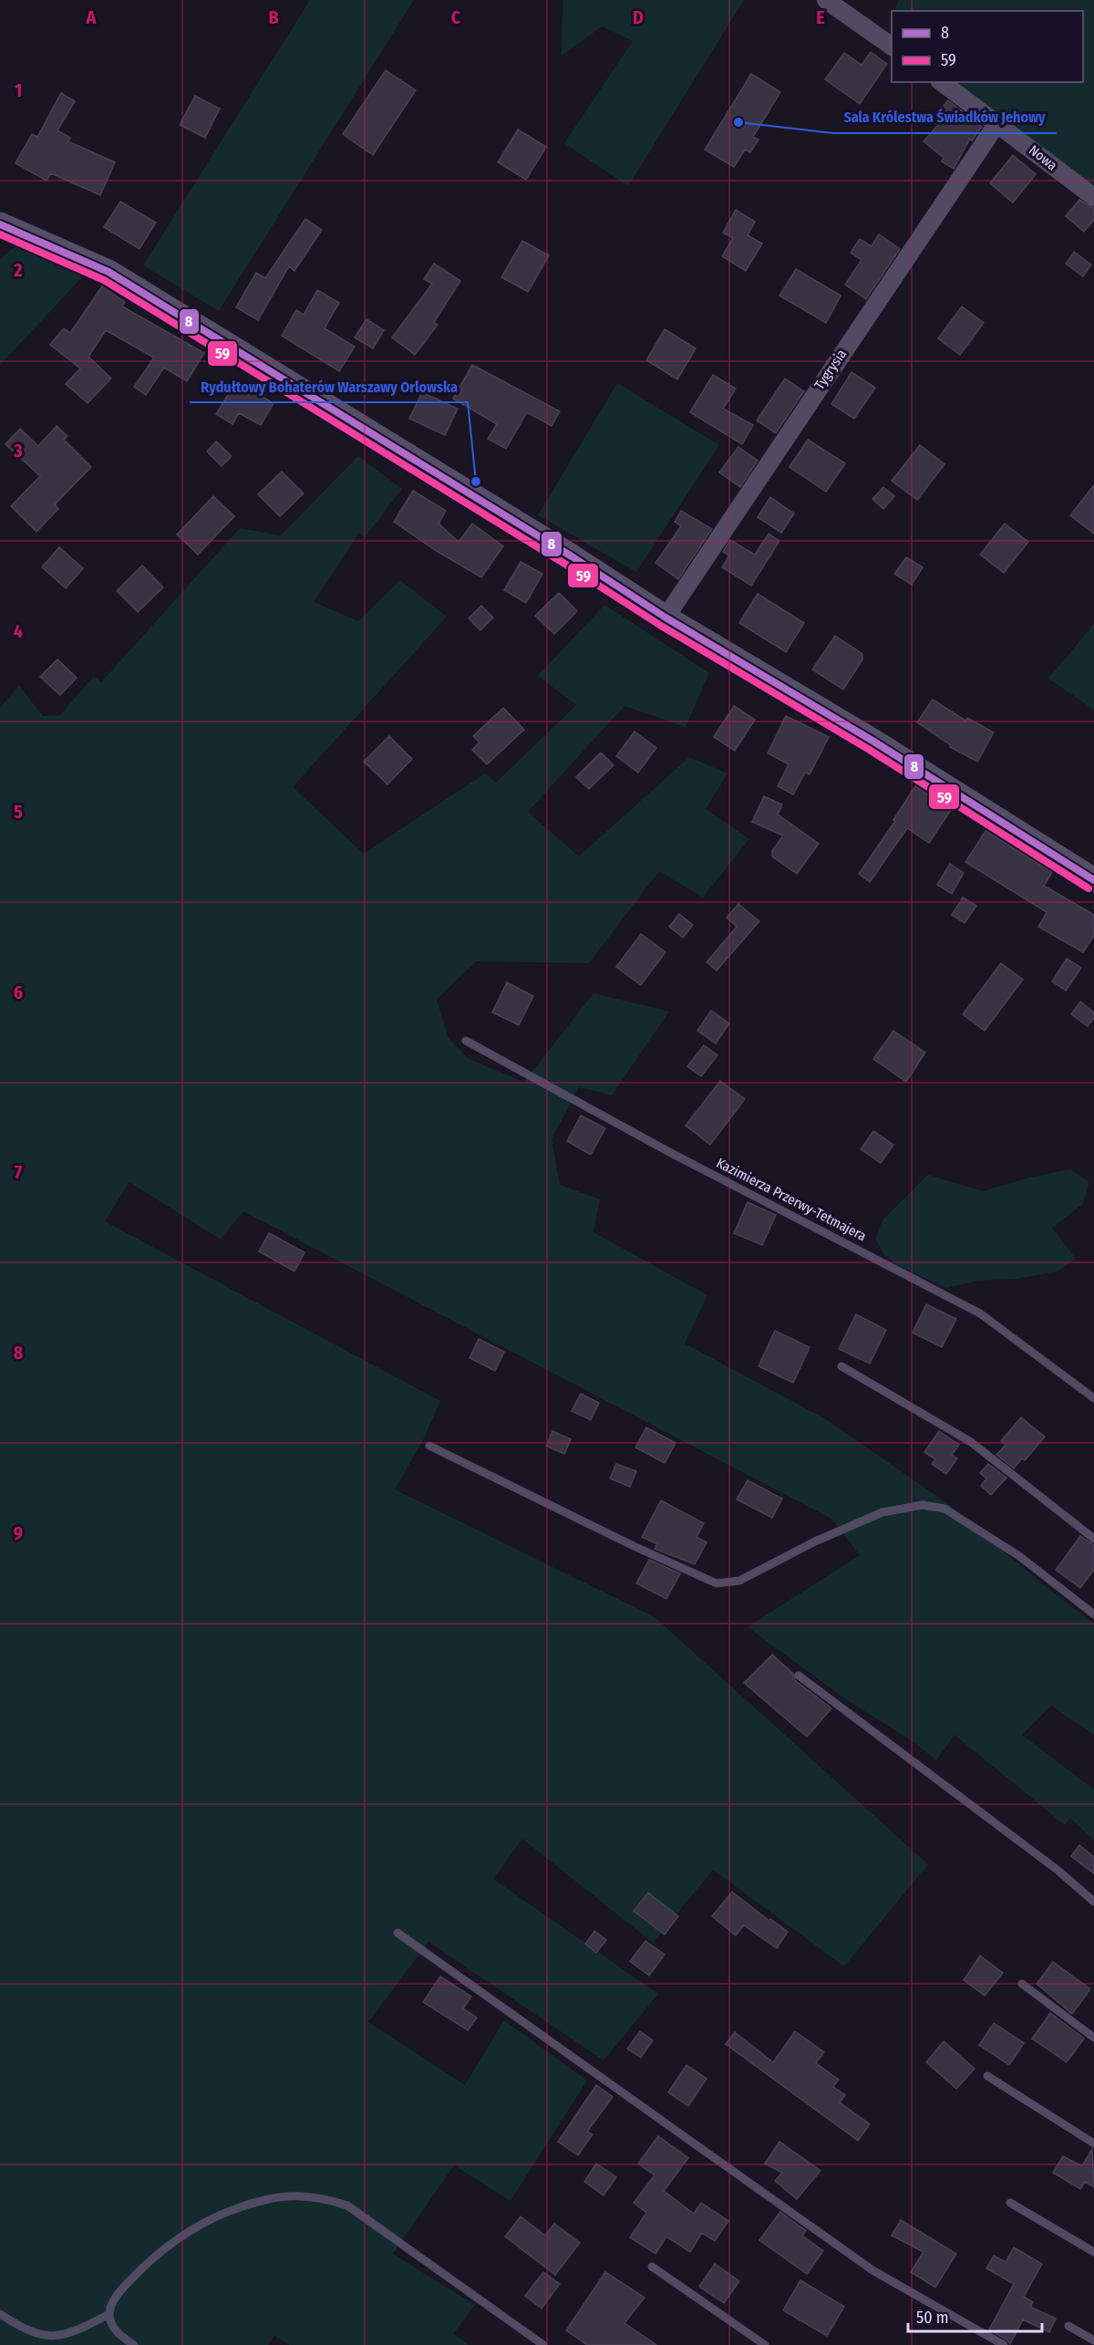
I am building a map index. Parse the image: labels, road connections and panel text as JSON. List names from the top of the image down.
{
  "streets": {
    "street": ["Nowa", "Tygrysia"],
    "lane": ["Kazimierza Przerwy-Tetmajera"]
  },
  "crossings": [
    ["Nowa", "Tygrysia"]
  ],
  "places": ["Sala Królestwa Świadków Jehowy", "Rydułtowy Bohaterów Warszawy Orlowska"],
  "lines": ["transit line 8", "transit line 59"],
  "legend": ["8", "59"],
  "scale_bar": "50 m",
  "grid": {
    "columns": [
      "A",
      "B",
      "C",
      "D",
      "E"
    ],
    "rows": [
      "1",
      "2",
      "3",
      "4",
      "5",
      "6",
      "7",
      "8",
      "9"
    ]
  }
}
